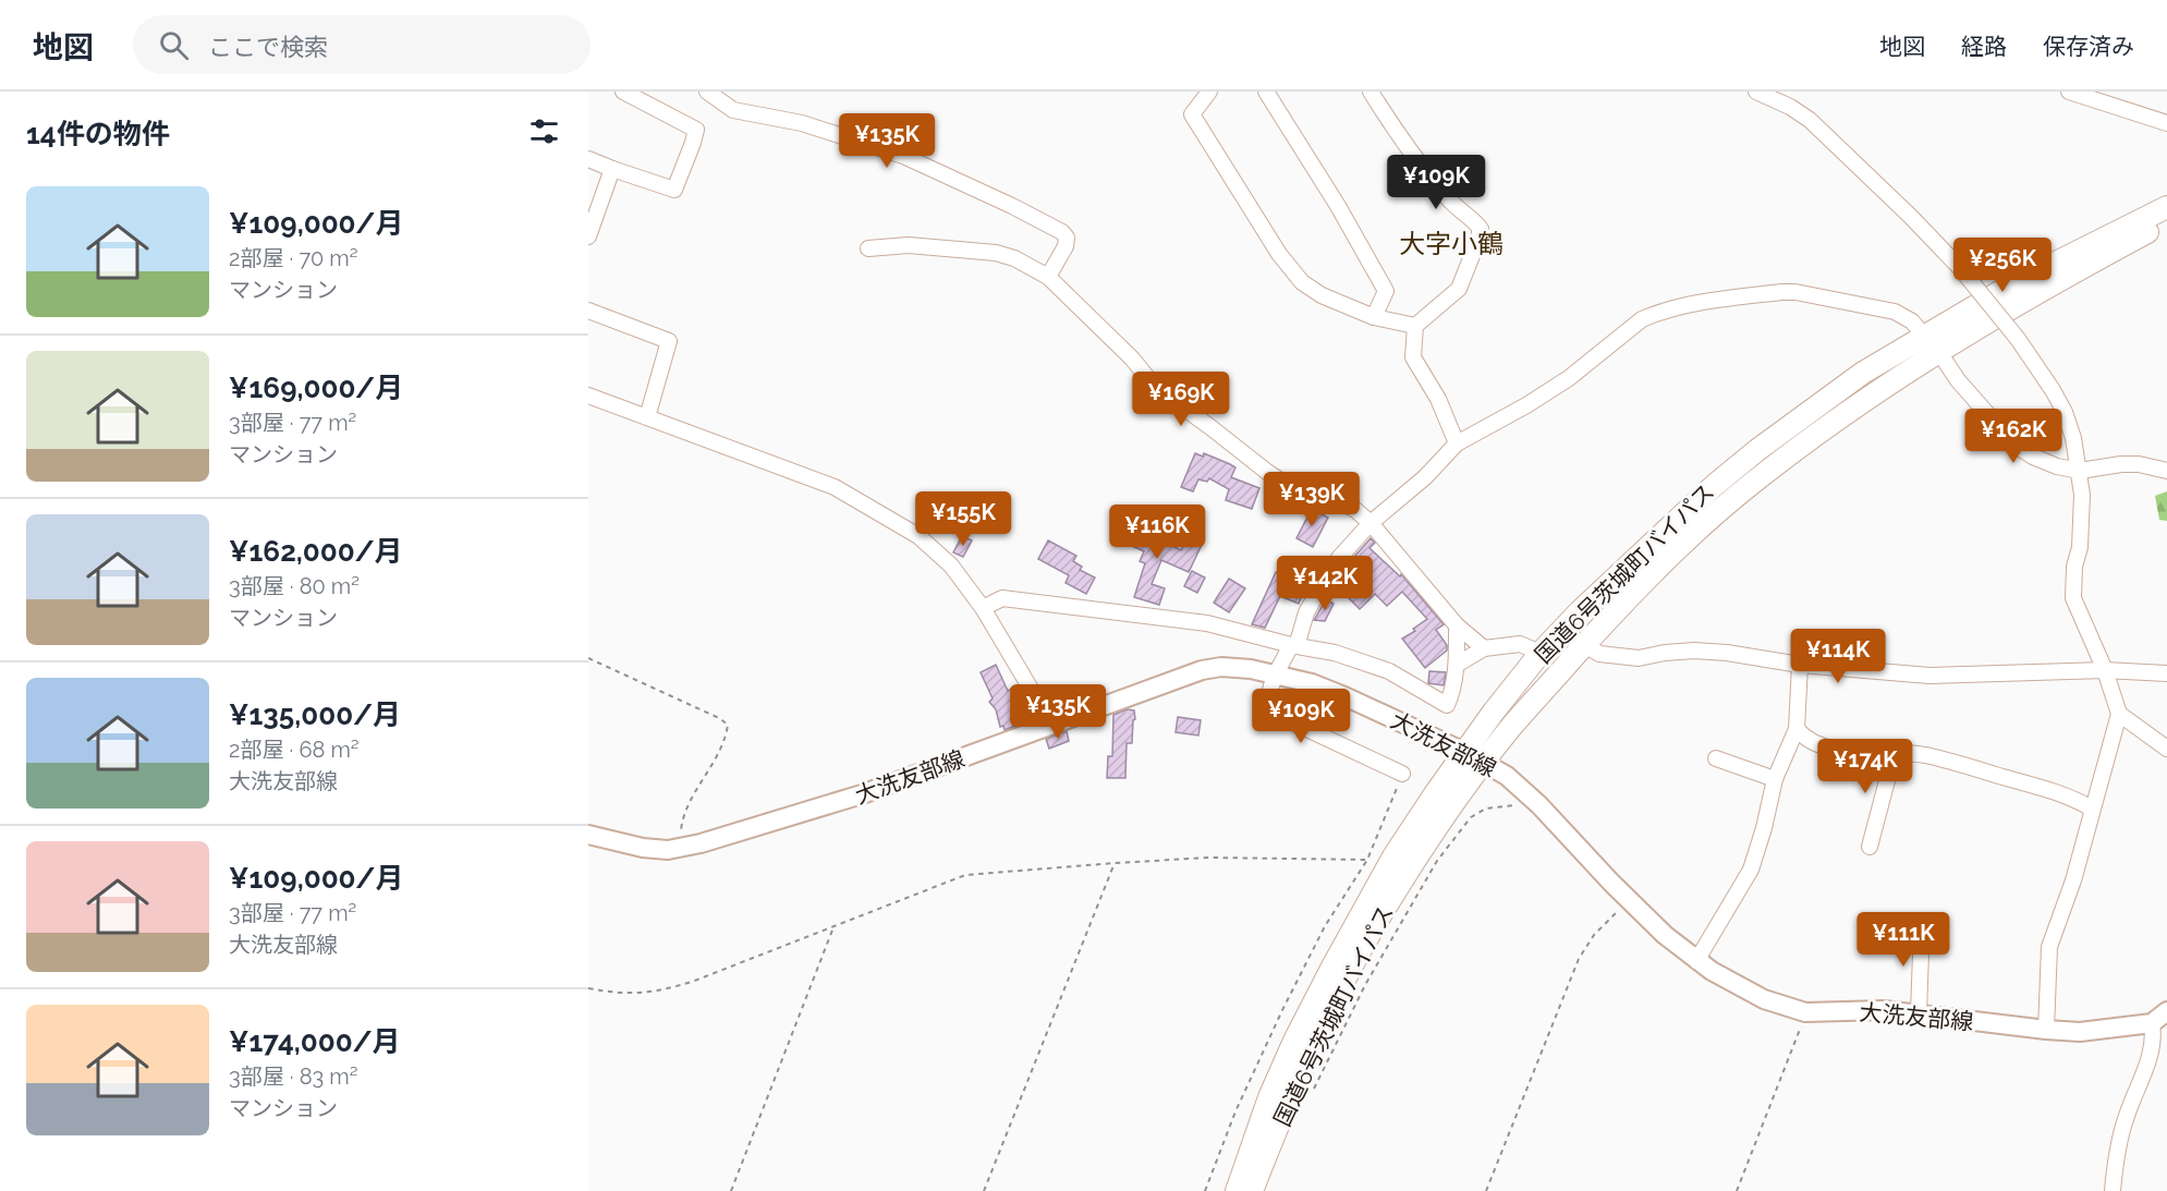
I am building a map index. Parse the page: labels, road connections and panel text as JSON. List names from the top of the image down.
{
  "streets": {
    "highway": ["国道6号茨城町バイパス"],
    "main road": ["大洗友部線"]
  },
  "crossings": [
    ["国道6号茨城町バイパス", "大洗友部線"]
  ],
  "districts": ["大字小鶴"],
  "page": {
    "header": "地図",
    "search": "ここで検索",
    "nav": ["地図", "経路", "保存済み"],
    "heading": "14件の物件",
    "price": [
      "¥135K",
      "¥109K",
      "¥256K",
      "¥169K",
      "¥162K",
      "¥139K",
      "¥155K",
      "¥116K",
      "¥142K",
      "¥114K",
      "¥135K",
      "¥109K",
      "¥174K",
      "¥111K"
    ],
    "list": [
      {
        "name": "¥109,000/月",
        "note": "2部屋 · 70 m² · マンション"
      },
      {
        "name": "¥169,000/月",
        "note": "3部屋 · 77 m² · マンション"
      },
      {
        "name": "¥162,000/月",
        "note": "3部屋 · 80 m² · マンション"
      },
      {
        "name": "¥135,000/月",
        "note": "2部屋 · 68 m² · 大洗友部線"
      },
      {
        "name": "¥109,000/月",
        "note": "3部屋 · 77 m² · 大洗友部線"
      },
      {
        "name": "¥174,000/月",
        "note": "3部屋 · 83 m² · マンション"
      }
    ]
  }
}
